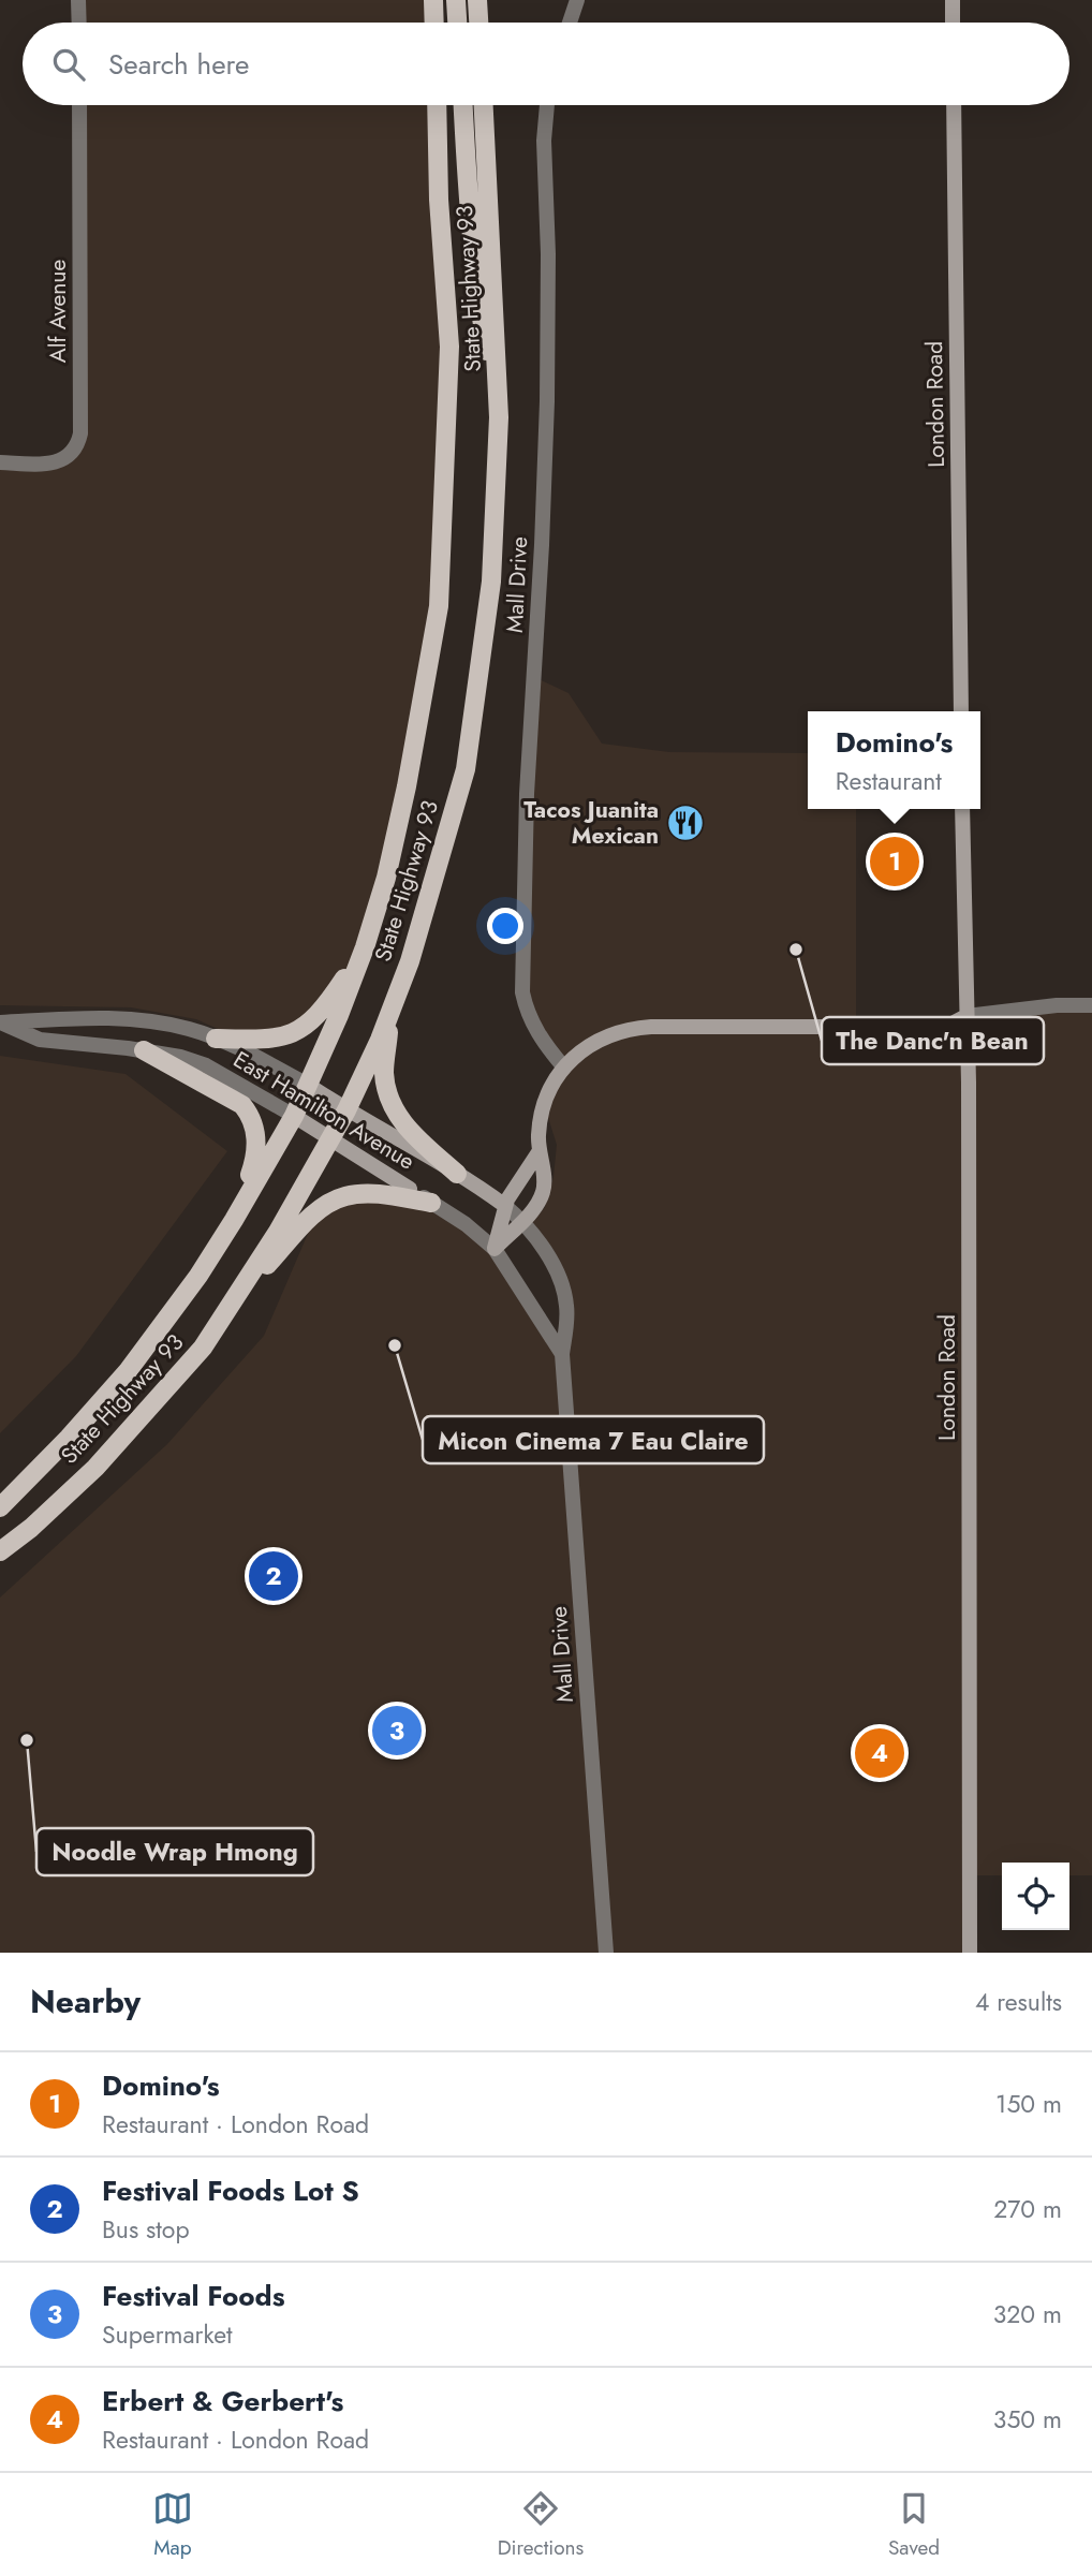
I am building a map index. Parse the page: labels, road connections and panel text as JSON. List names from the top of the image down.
{
  "streets": {
    "main road": ["State Highway 93"],
    "street": [
      "Alf Avenue",
      "London Road",
      "Mall Drive",
      "East Hamilton Avenue"
    ]
  },
  "crossings": [
    ["State Highway 93", "East Hamilton Avenue"],
    ["Mall Drive", "East Hamilton Avenue"]
  ],
  "places": {
    "restaurant": ["Tacos Juanita Mexican"],
    "other": ["The Danc'n Bean", "Micon Cinema 7 Eau Claire", "Noodle Wrap Hmong"]
  },
  "page": {
    "search": "Search here",
    "popup": ["Domino's", "Restaurant"],
    "pins": [
      "1",
      "2",
      "3",
      "4"
    ],
    "heading": ["Nearby", "4 results"],
    "list": [
      {
        "mark": "1",
        "name": "Domino's",
        "note": "Restaurant · London Road",
        "value": "150 m"
      },
      {
        "mark": "2",
        "name": "Festival Foods Lot S",
        "note": "Bus stop",
        "value": "270 m"
      },
      {
        "mark": "3",
        "name": "Festival Foods",
        "note": "Supermarket",
        "value": "320 m"
      },
      {
        "mark": "4",
        "name": "Erbert & Gerbert's",
        "note": "Restaurant · London Road",
        "value": "350 m"
      }
    ],
    "nav": ["Map", "Directions", "Saved"]
  }
}
